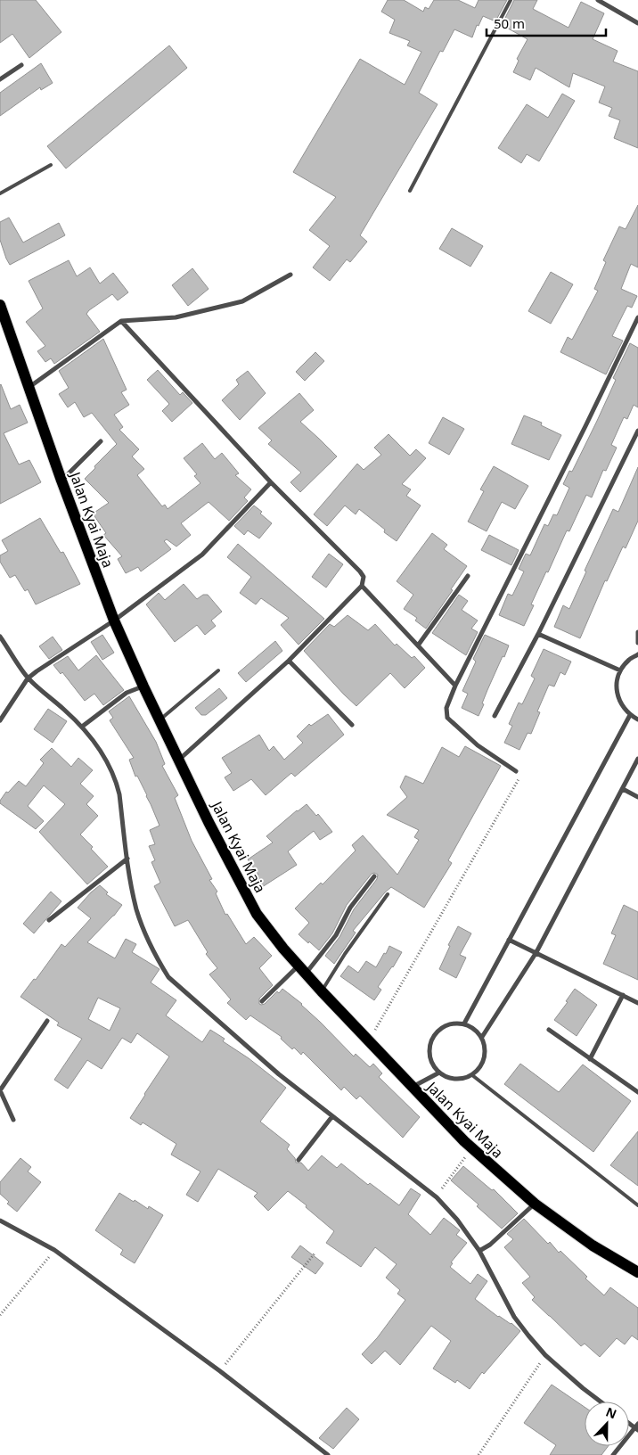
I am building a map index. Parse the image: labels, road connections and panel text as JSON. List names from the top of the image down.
{
  "streets": {
    "main road": ["Jalan Kyai Maja"]
  },
  "scale_bar": "50 m",
  "north": "top"
}
